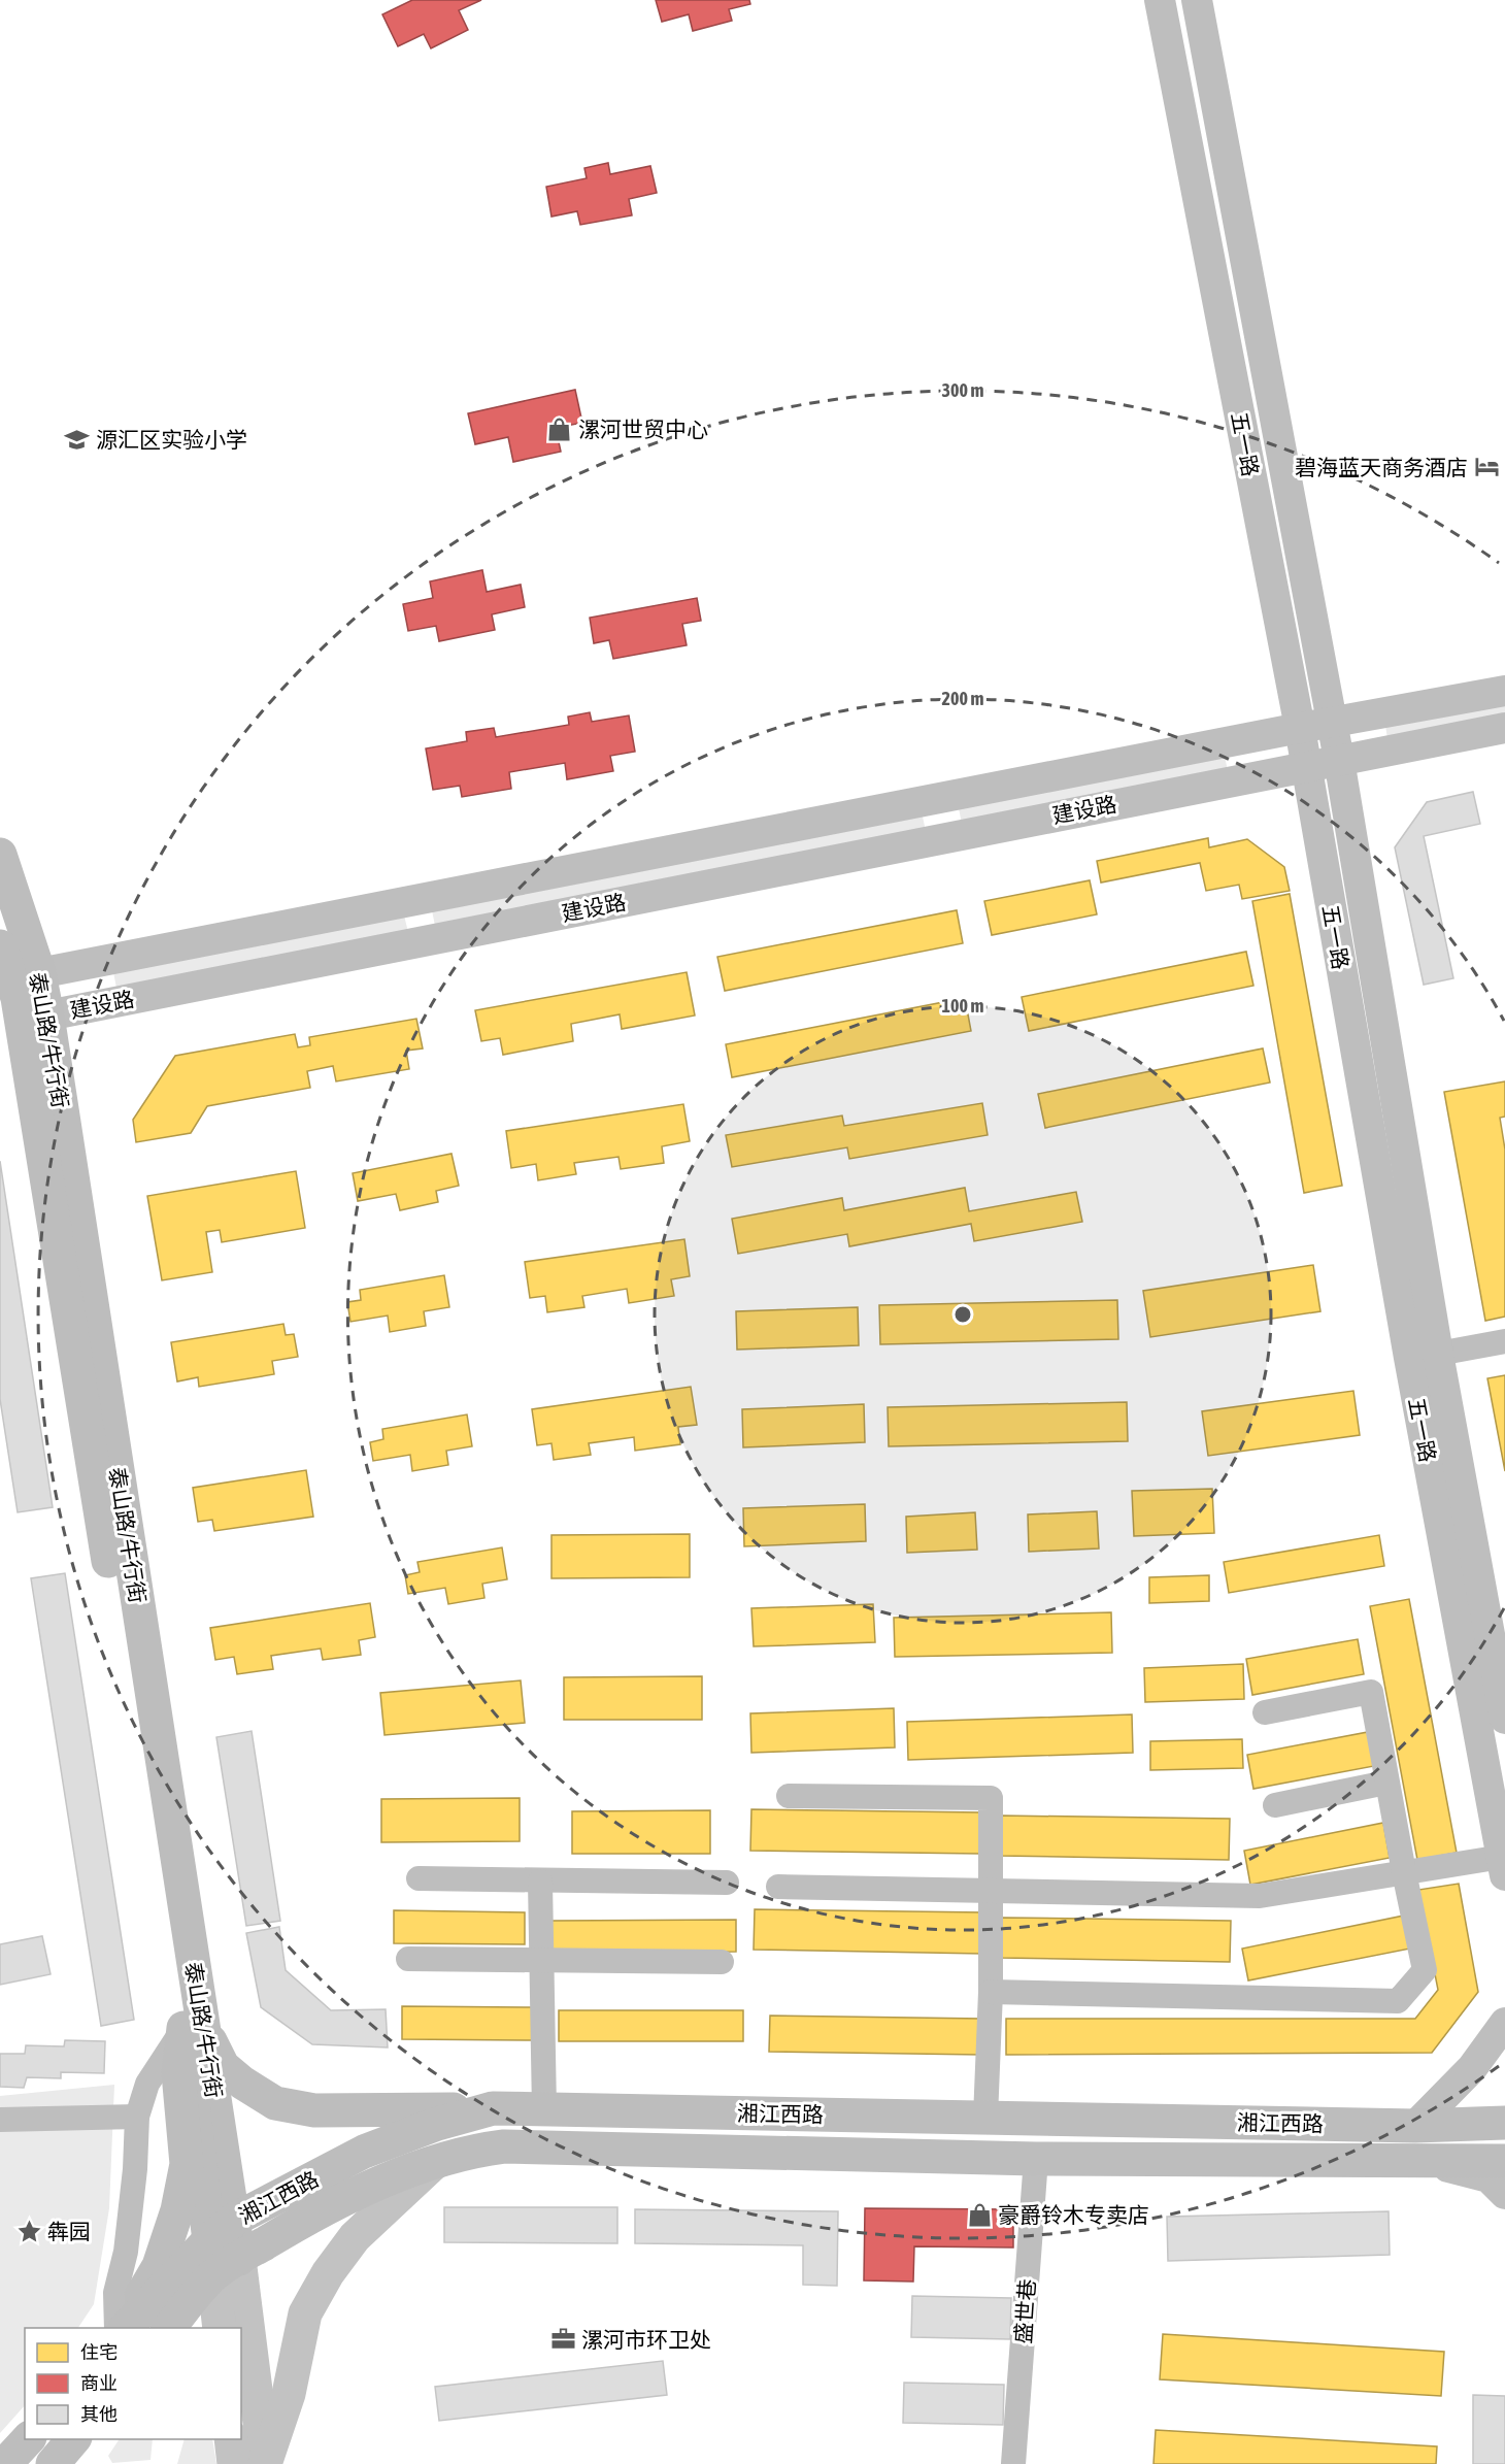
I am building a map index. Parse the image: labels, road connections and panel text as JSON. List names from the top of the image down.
{
  "streets": {
    "main road": ["泰山路/牛行街", "湘江西路"],
    "street": ["五一路", "建设路", "盛世巷"]
  },
  "crossings": [
    ["五一路", "建设路"],
    ["建设路", "泰山路/牛行街"],
    ["泰山路/牛行街", "湘江西路"],
    ["湘江西路", "盛世巷"]
  ],
  "places": {
    "shop": ["漯河世贸中心", "豪爵铃木专卖店"],
    "school or university": ["源汇区实验小学"],
    "hotel": ["碧海蓝天商务酒店"],
    "place": ["犇园"],
    "office": ["漯河市环卫处"]
  },
  "legend": ["住宅", "商业", "其他"],
  "rings": ["300 m", "200 m", "100 m"]
}
